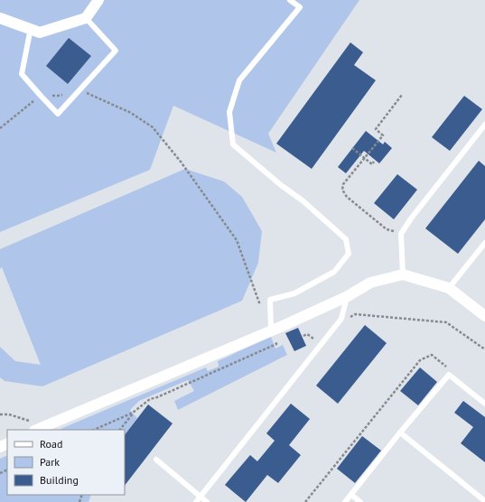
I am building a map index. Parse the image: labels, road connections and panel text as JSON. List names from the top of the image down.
{
  "legend": ["Road", "Park", "Building"]
}
